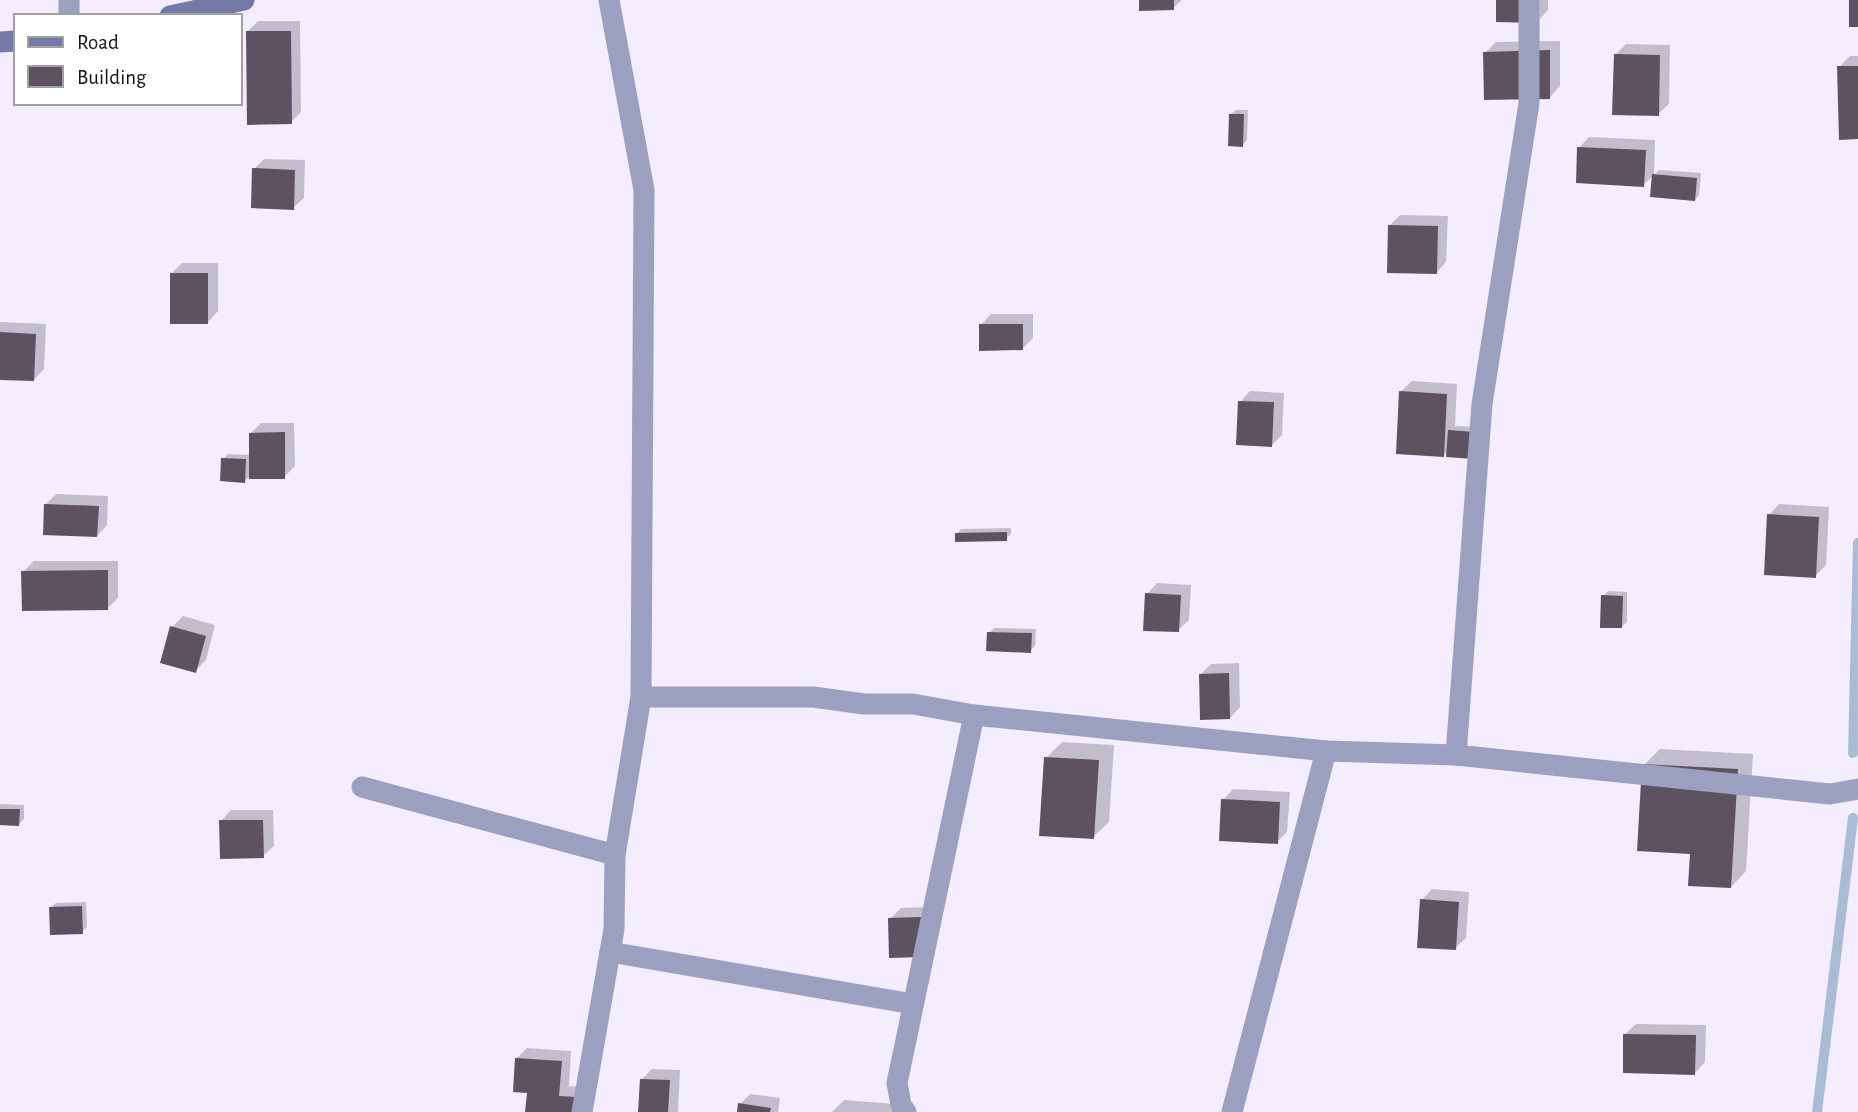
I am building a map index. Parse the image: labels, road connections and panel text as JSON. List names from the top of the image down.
{
  "legend": ["Road", "Building"]
}
